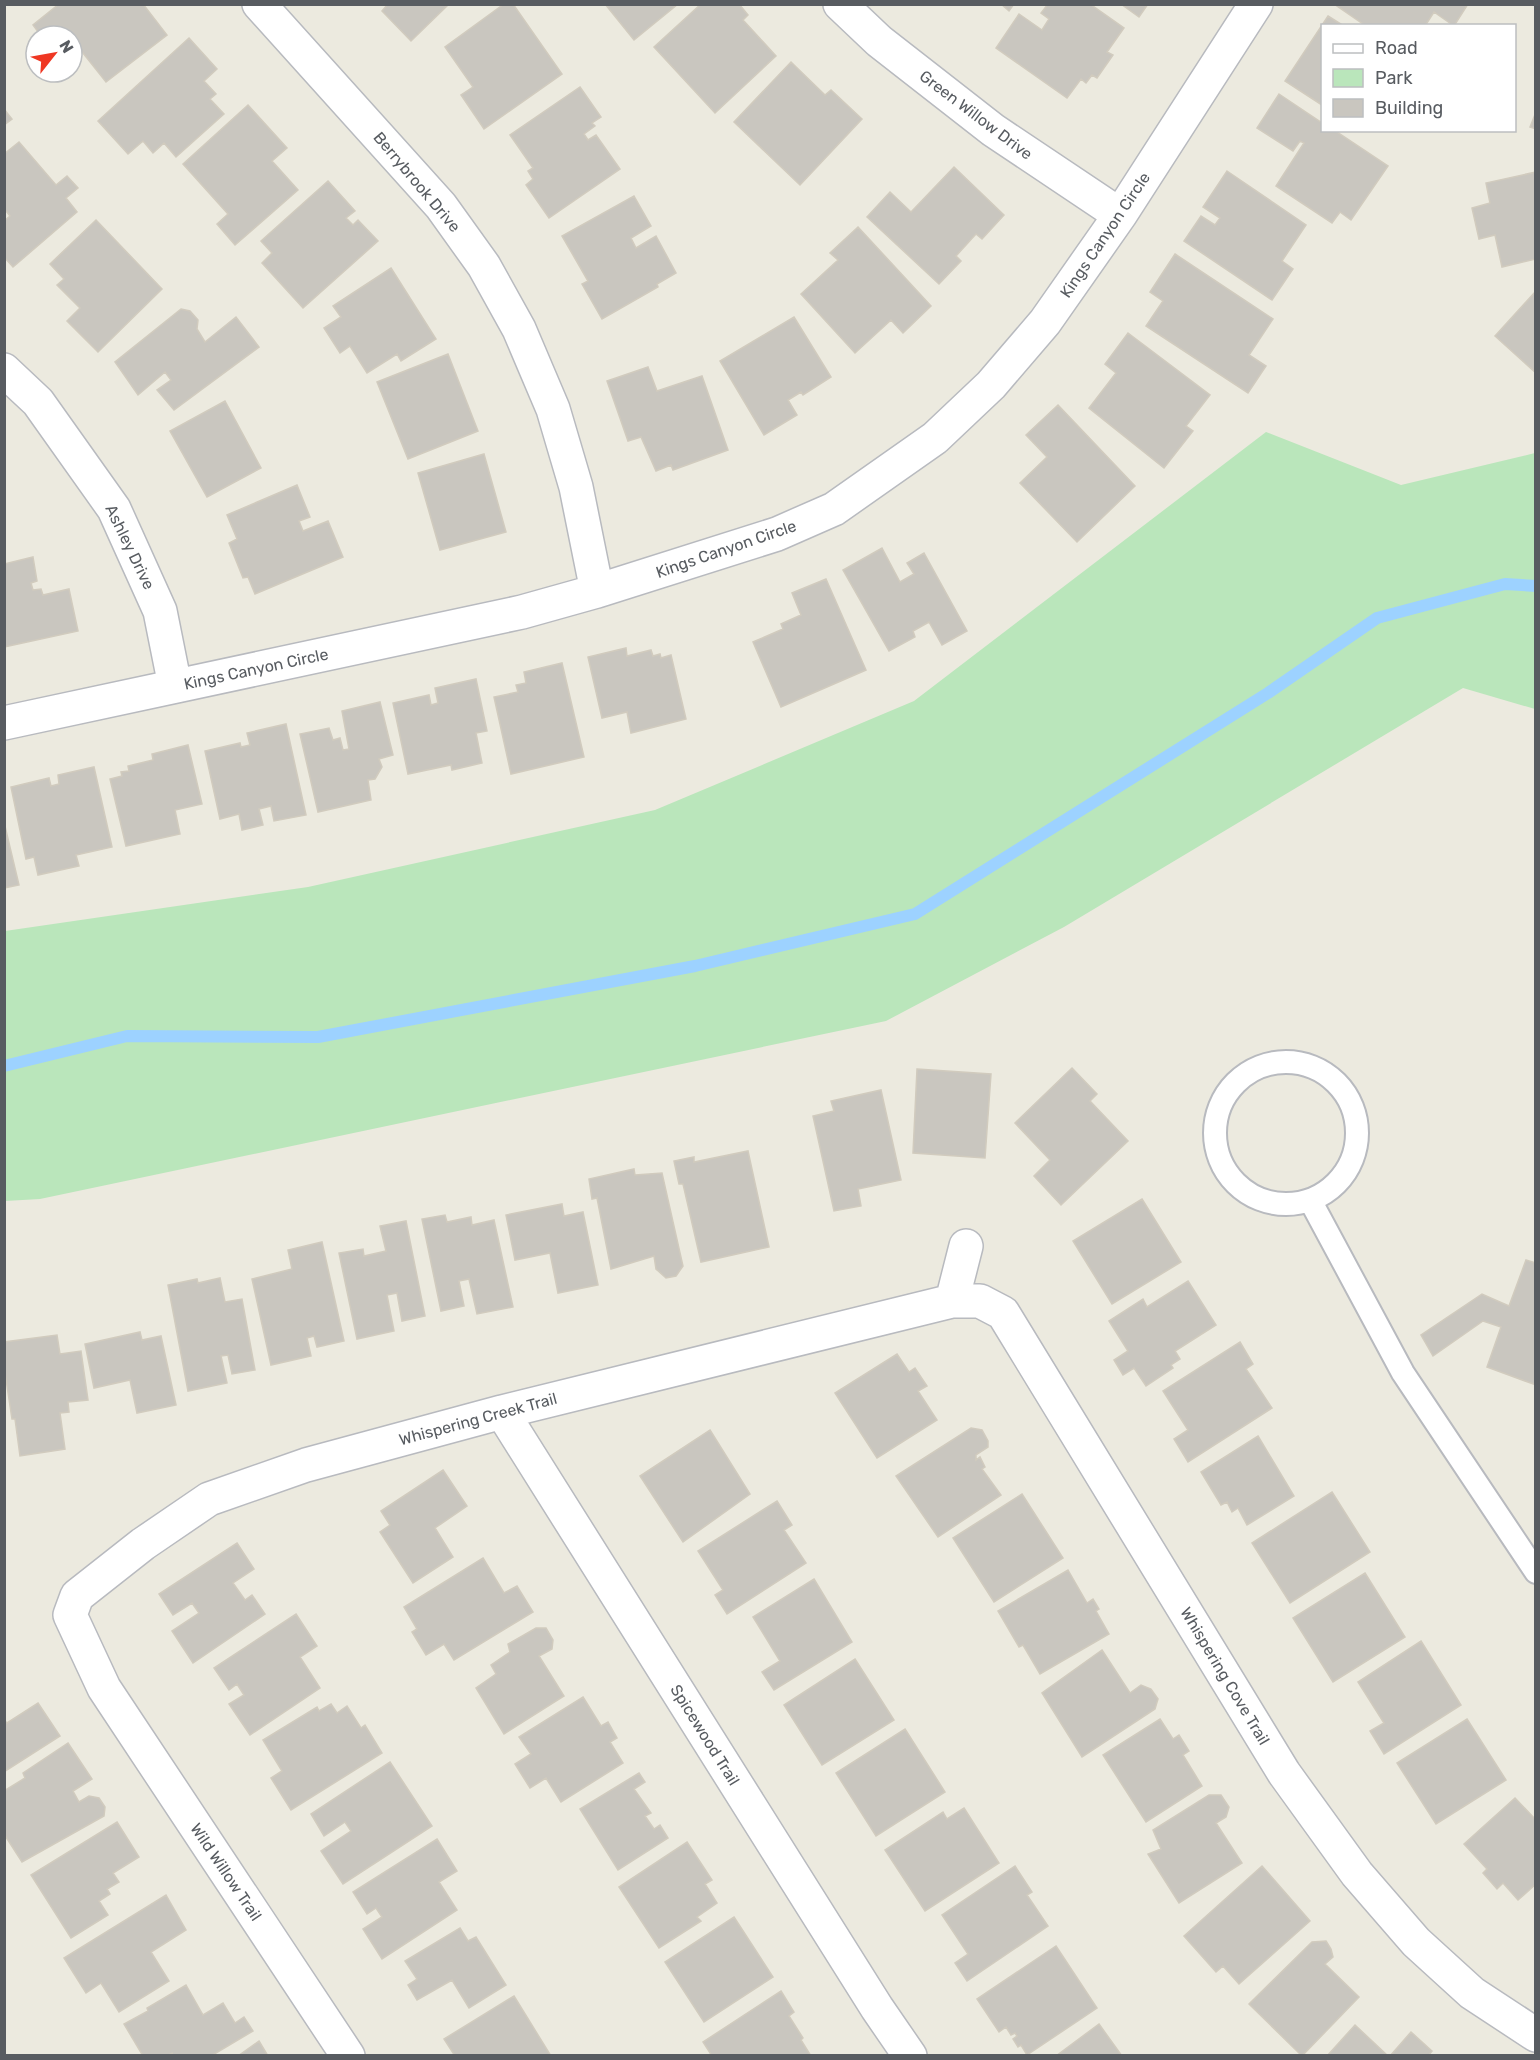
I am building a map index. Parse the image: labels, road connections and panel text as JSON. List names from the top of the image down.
{
  "streets": {
    "street": [
      "Green Willow Drive",
      "Berrybrook Drive",
      "Kings Canyon Circle",
      "Ashley Drive",
      "Whispering Creek Trail",
      "Whispering Cove Trail",
      "Spicewood Trail",
      "Wild Willow Trail"
    ]
  },
  "crossings": [
    ["Green Willow Drive", "Kings Canyon Circle"],
    ["Berrybrook Drive", "Kings Canyon Circle"],
    ["Kings Canyon Circle", "Ashley Drive"],
    ["Whispering Creek Trail", "Whispering Cove Trail"],
    ["Whispering Creek Trail", "Spicewood Trail"],
    ["Whispering Creek Trail", "Wild Willow Trail"]
  ],
  "legend": ["Road", "Park", "Building"],
  "north": "top right"
}
